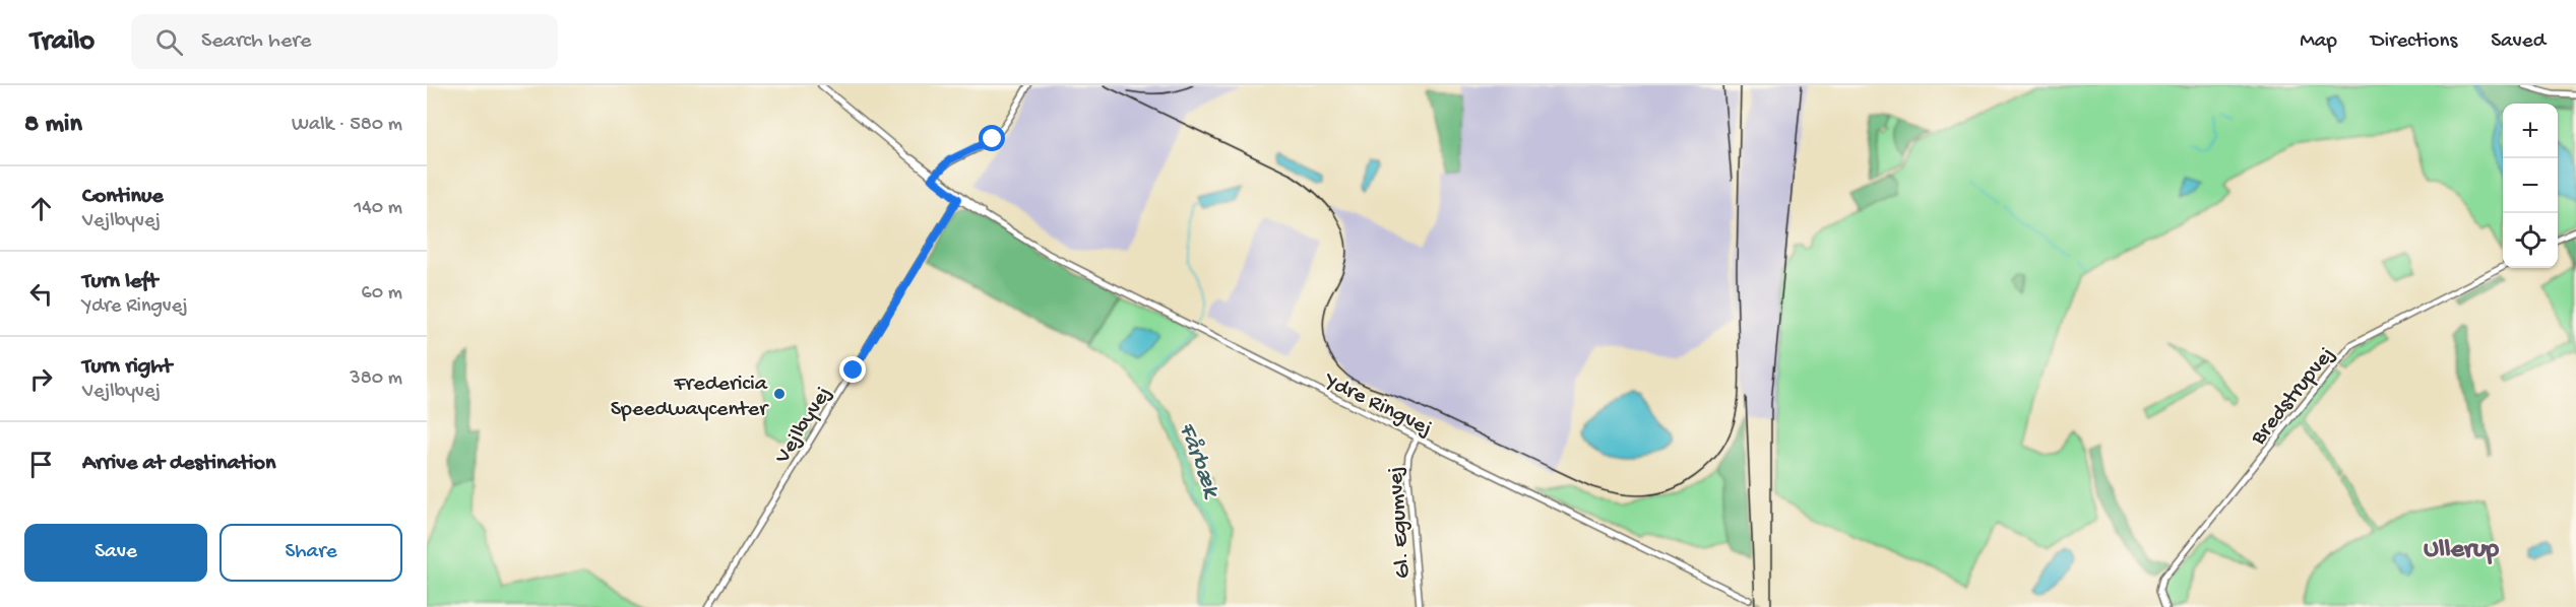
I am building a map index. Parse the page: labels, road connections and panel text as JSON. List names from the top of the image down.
{
  "streets": {
    "street": [
      "Bredstrupvej",
      "Ydre Ringvej",
      "Vejlbyvej",
      "Gl. Egumvej"
    ]
  },
  "crossings": [
    ["Ydre Ringvej", "Vejlbyvej"],
    ["Ydre Ringvej", "Gl. Egumvej"]
  ],
  "districts": ["Ullerup"],
  "water": ["Fårbæk"],
  "places": ["Fredericia Speedwaycenter"],
  "page": {
    "header": "Trailo",
    "search": "Search here",
    "nav": ["Map", "Directions", "Saved"],
    "heading": ["8 min", "Walk · 580 m"],
    "map_buttons": ["+", "−"],
    "list": [
      ["Continue", "Vejlbyvej", "140 m"],
      ["Turn left", "Ydre Ringvej", "60 m"],
      ["Turn right", "Vejlbyvej", "380 m"],
      "Arrive at destination"
    ],
    "buttons": ["Save", "Share"]
  }
}
